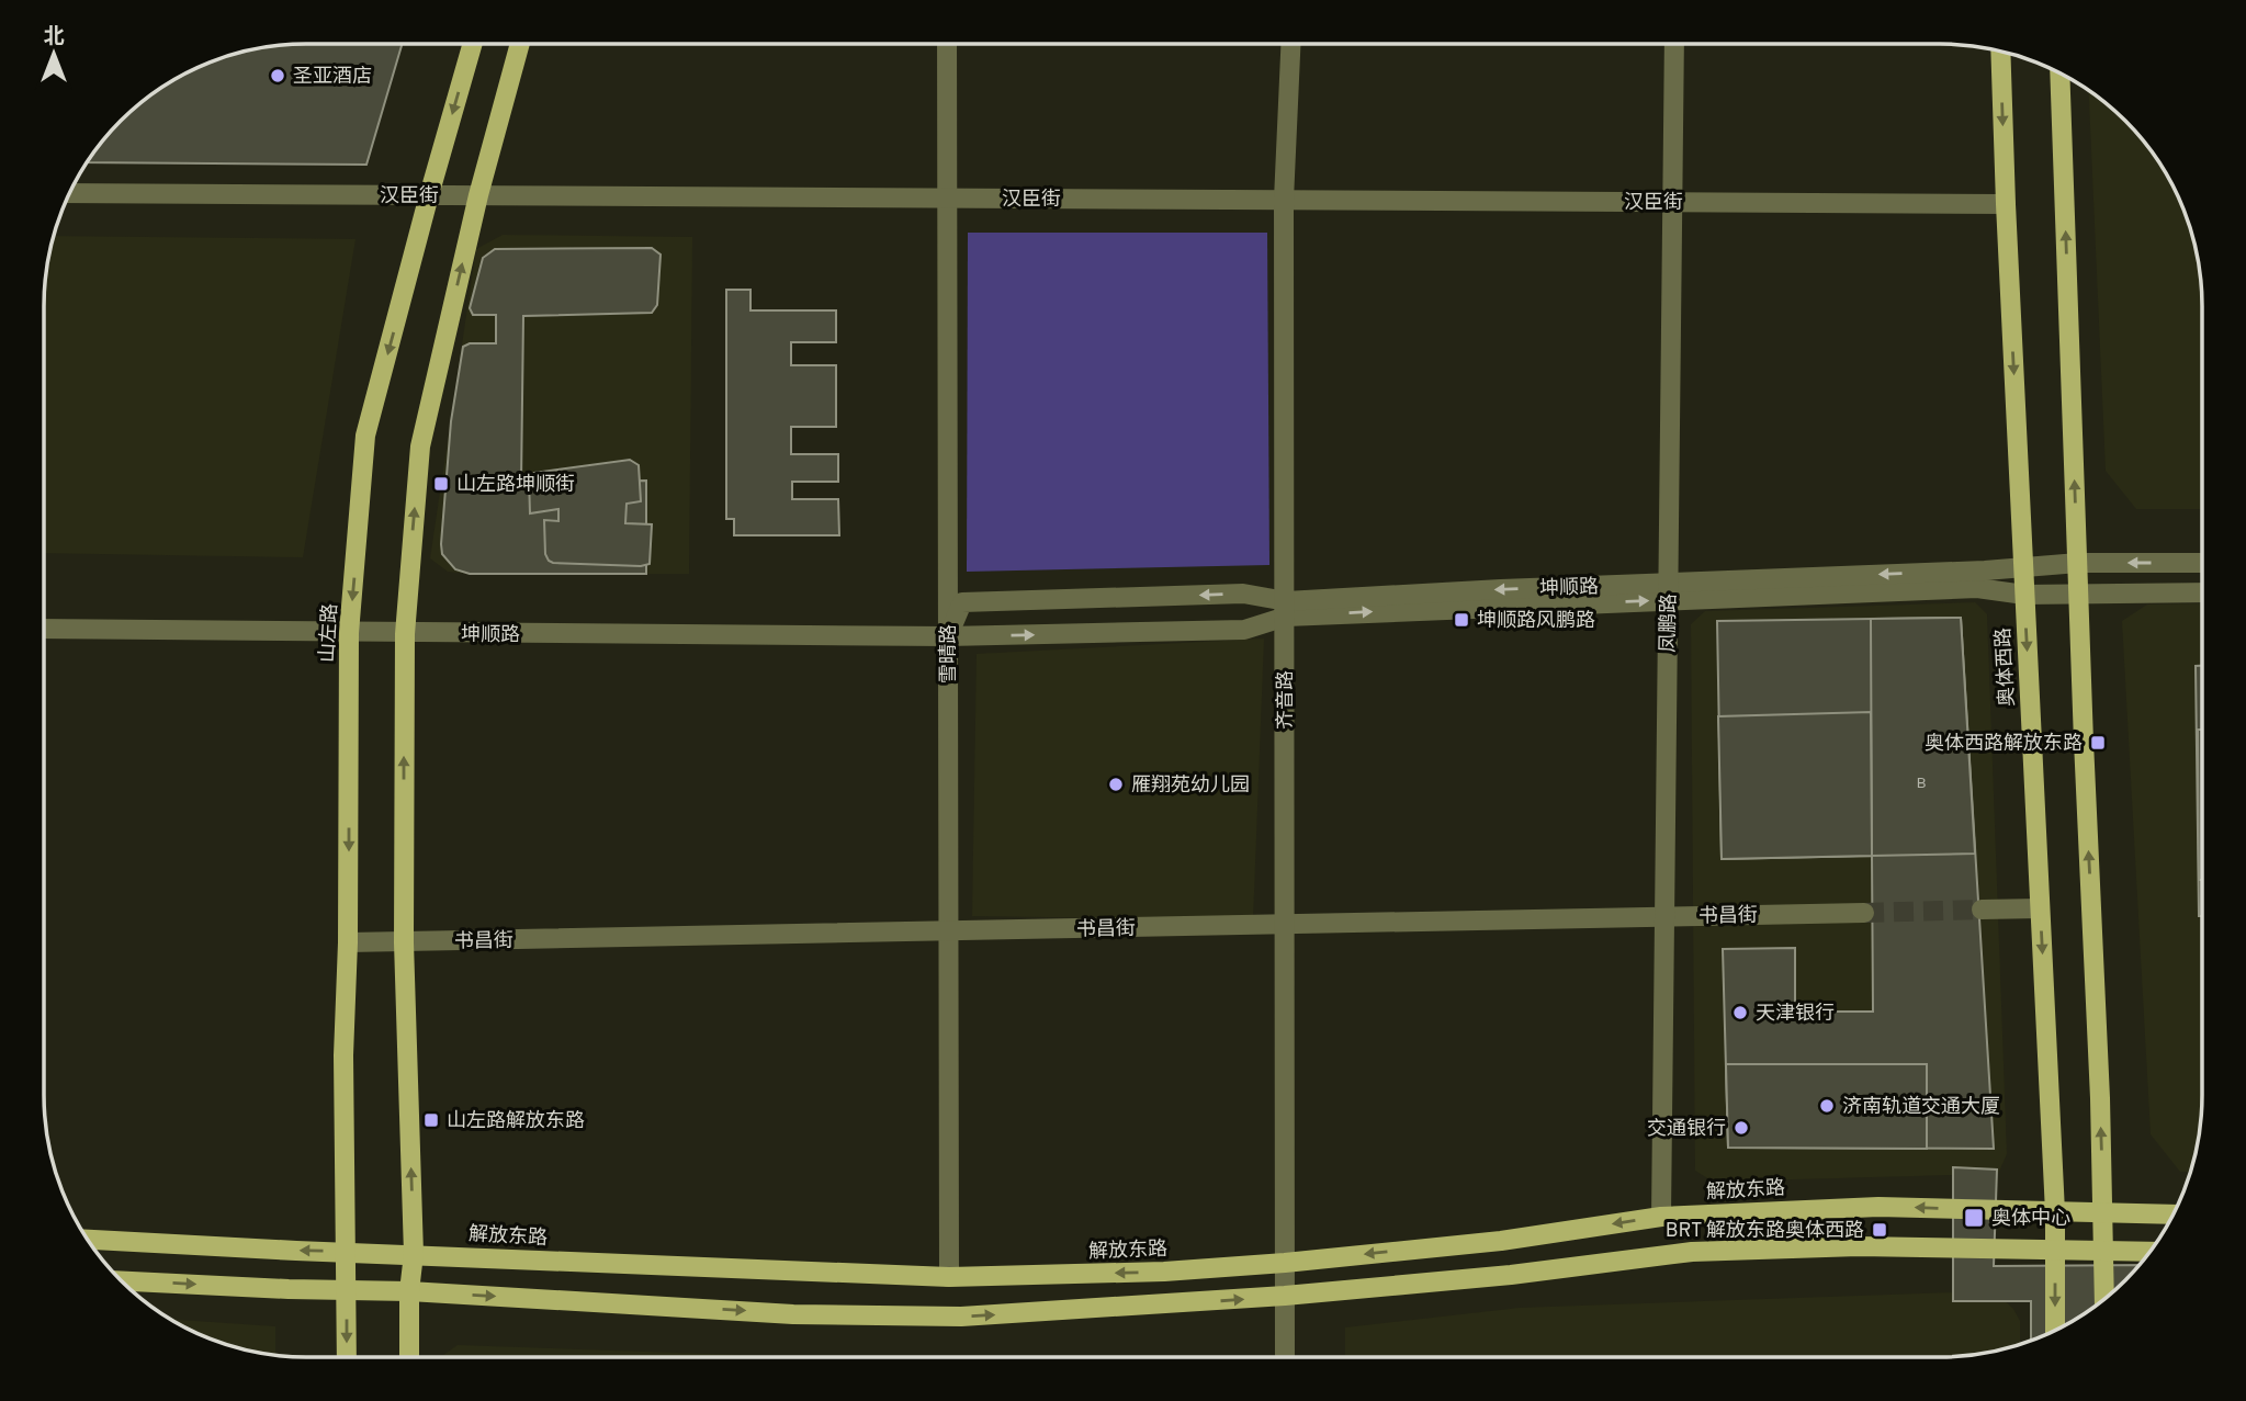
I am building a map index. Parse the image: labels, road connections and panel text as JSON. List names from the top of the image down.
{
  "streets": {
    "main road": ["山左路", "奥体西路", "解放东路"],
    "street": [
      "汉臣街",
      "坤顺路",
      "凤鹏路",
      "雪晴路",
      "齐音路",
      "书昌街"
    ]
  },
  "crossings": [
    ["汉臣街", "凤鹏路"],
    ["汉臣街", "山左路"],
    ["汉臣街", "雪晴路"],
    ["汉臣街", "奥体西路"],
    ["汉臣街", "齐音路"],
    ["坤顺路", "凤鹏路"],
    ["坤顺路", "山左路"],
    ["坤顺路", "雪晴路"],
    ["坤顺路", "奥体西路"],
    ["坤顺路", "齐音路"],
    ["凤鹏路", "书昌街"],
    ["凤鹏路", "解放东路"],
    ["山左路", "书昌街"],
    ["山左路", "解放东路"],
    ["雪晴路", "书昌街"],
    ["雪晴路", "解放东路"],
    ["奥体西路", "解放东路"],
    ["齐音路", "书昌街"],
    ["齐音路", "解放东路"]
  ],
  "places": {
    "other": [
      "圣亚酒店",
      "雁翔苑幼儿园",
      "天津银行",
      "济南轨道交通大厦",
      "交通银行"
    ],
    "transit": [
      "山左路坤顺街",
      "坤顺路风鹏路",
      "奥体西路解放东路",
      "山左路解放东路",
      "奥体中心",
      "BRT 解放东路奥体西路"
    ]
  },
  "house_numbers": ["B"],
  "north": "top"
}
